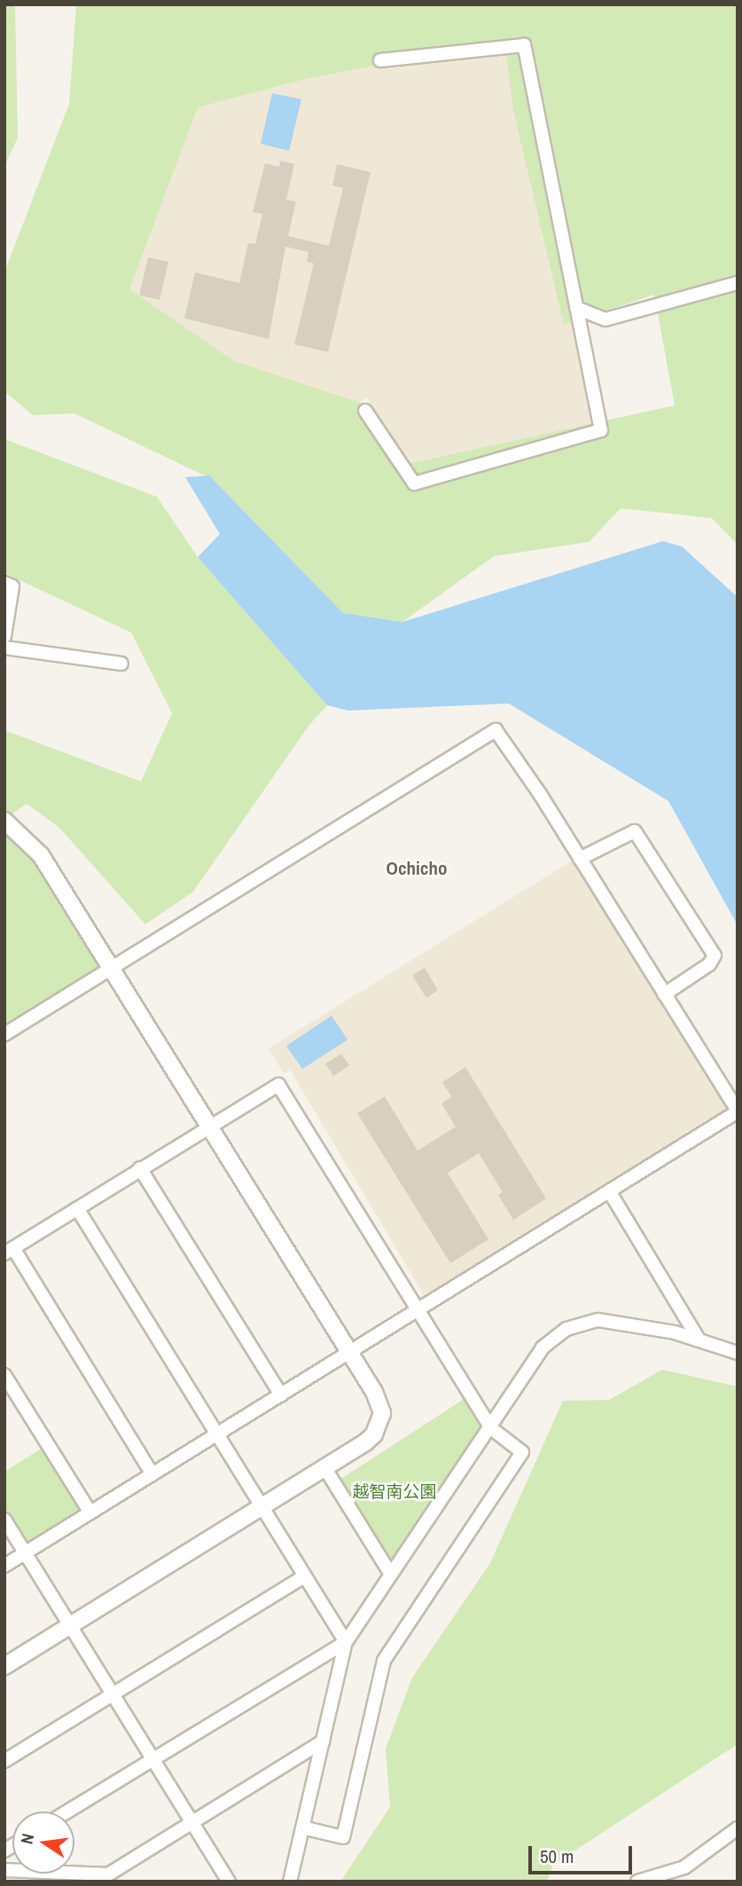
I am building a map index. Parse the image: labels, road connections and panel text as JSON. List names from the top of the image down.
{
  "districts": ["Ochicho"],
  "parks": ["越智南公園"],
  "scale_bar": "50 m",
  "north": "left"
}
